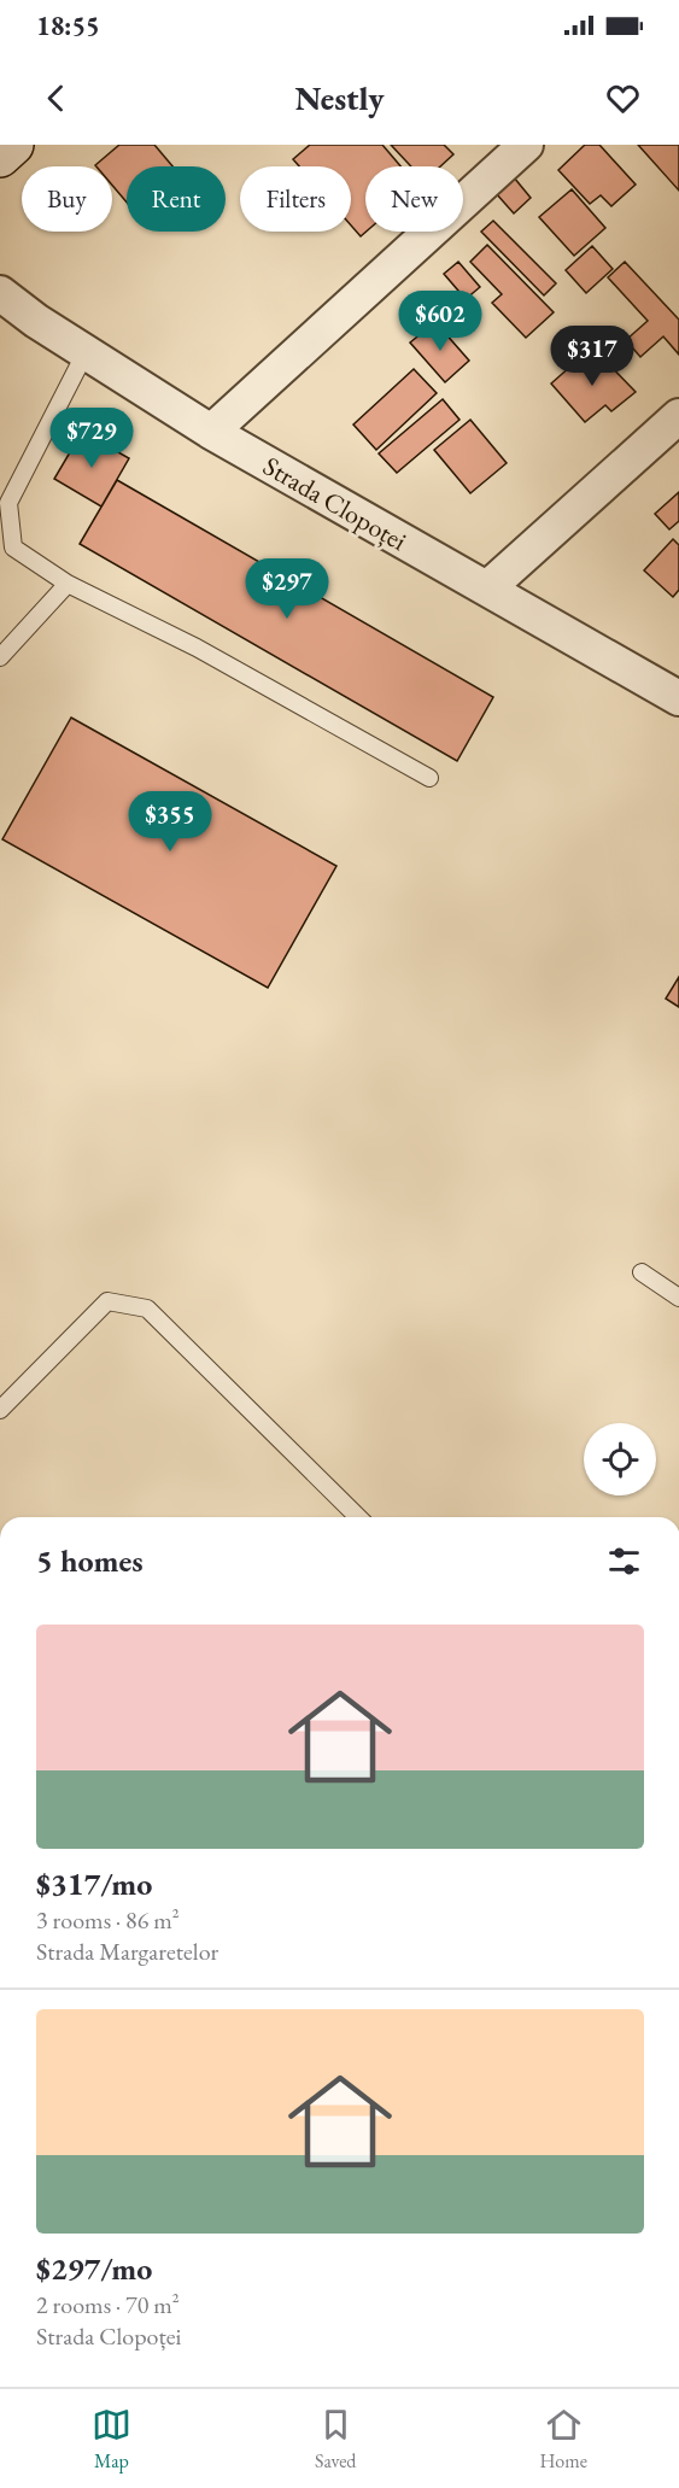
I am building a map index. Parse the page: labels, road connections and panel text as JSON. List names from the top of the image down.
{
  "streets": {
    "street": ["Strada Clopoței"]
  },
  "page": {
    "status": "18:55",
    "header": "Nestly",
    "chip": [
      "Buy",
      "Rent",
      "Filters",
      "New"
    ],
    "price": [
      "$602",
      "$317",
      "$729",
      "$297",
      "$355"
    ],
    "heading": "5 homes",
    "list": [
      {
        "name": "$317/mo",
        "note": "3 rooms · 86 m² · Strada Margaretelor"
      },
      {
        "name": "$297/mo",
        "note": "2 rooms · 70 m² · Strada Clopoței"
      }
    ],
    "tabs": ["Map", "Saved", "Home"]
  }
}
